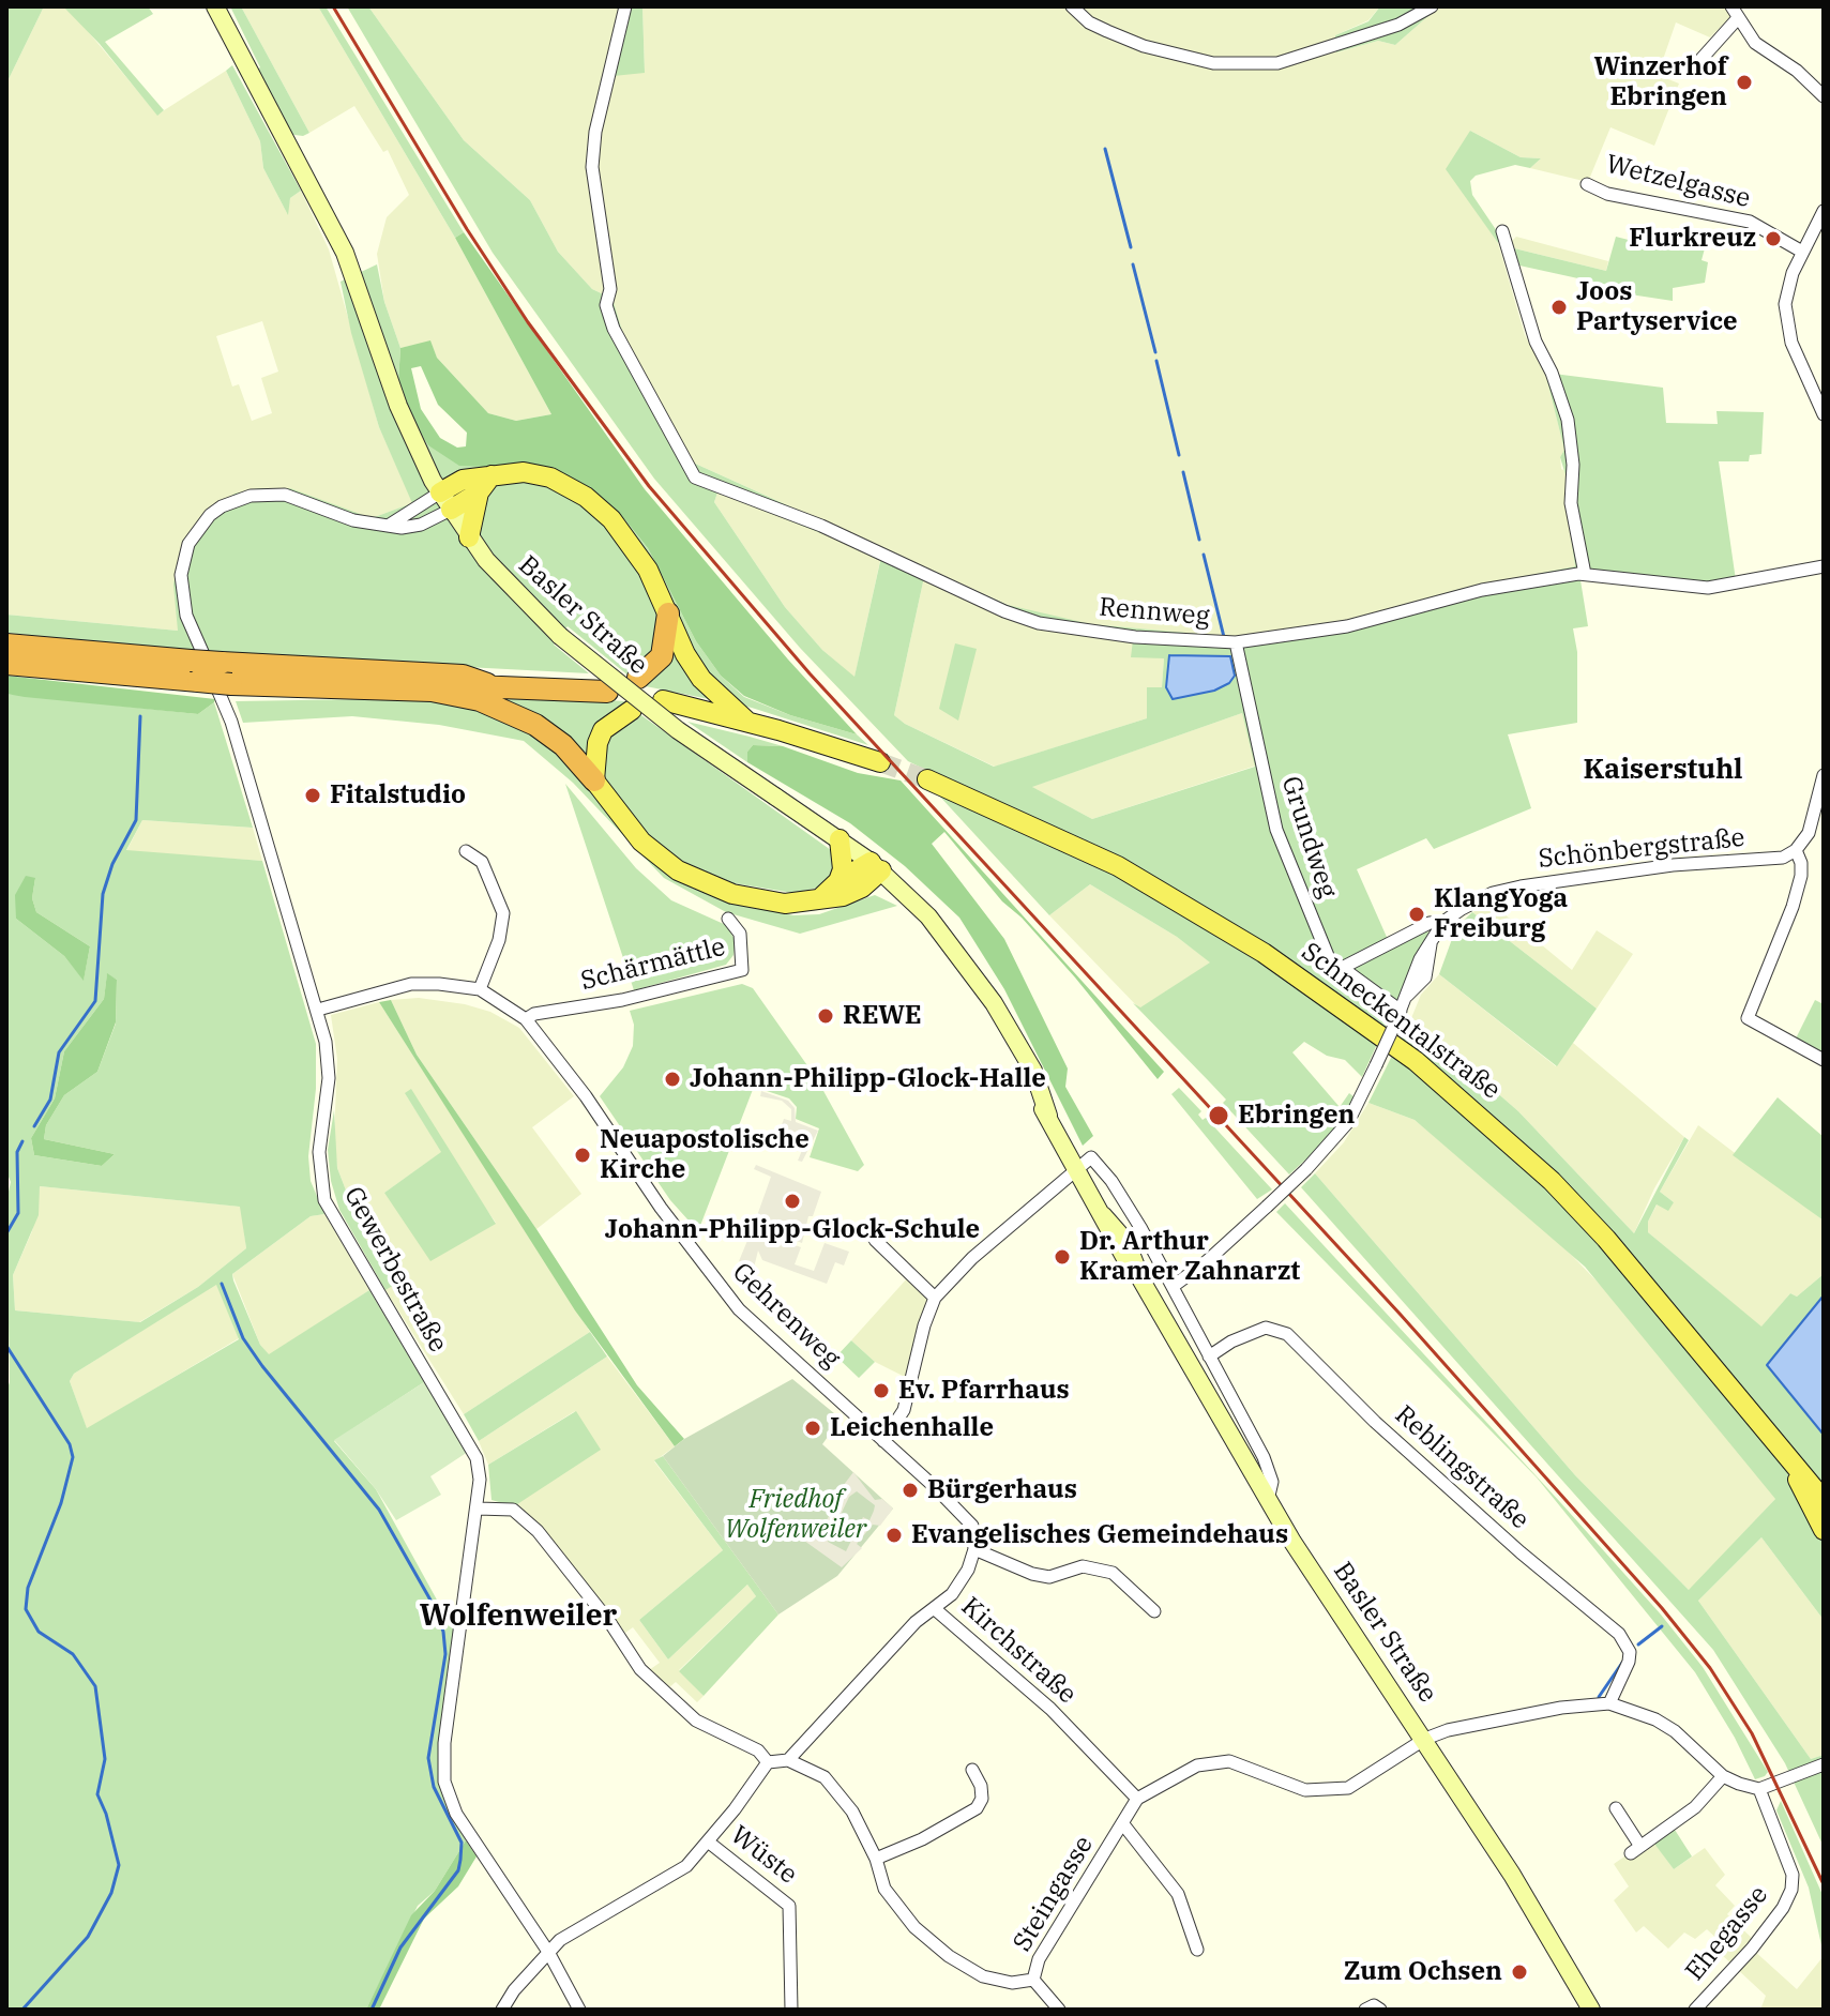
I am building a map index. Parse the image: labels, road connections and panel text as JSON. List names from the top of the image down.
{
  "streets": {
    "main road": ["Basler Straße", "Schneckentalstraße"],
    "street": [
      "Wetzelgasse",
      "Rennweg",
      "Grundweg",
      "Schönbergstraße",
      "Schärmättle",
      "Gewerbestraße",
      "Gehrenweg",
      "Reblingstraße",
      "Kirchstraße",
      "Wüste",
      "Steingasse",
      "Ehegasse"
    ]
  },
  "crossings": [
    ["Rennweg", "Grundweg"],
    ["Basler Straße", "Gewerbestraße"],
    ["Grundweg", "Schönbergstraße"],
    ["Schärmättle", "Gehrenweg"],
    ["Gewerbestraße", "Gehrenweg"],
    ["Kirchstraße", "Steingasse"]
  ],
  "districts": ["Kaiserstuhl", "Wolfenweiler"],
  "parks": ["Friedhof Wolfenweiler"],
  "places": [
    "Winzerhof Ebringen",
    "Flurkreuz",
    "Joos Partyservice",
    "Fitalstudio",
    "KlangYoga Freiburg",
    "REWE",
    "Johann-Philipp-Glock-Halle",
    "Ebringen",
    "Neuapostolische Kirche",
    "Johann-Philipp-Glock-Schule",
    "Dr. Arthur Kramer Zahnarzt",
    "Ev. Pfarrhaus",
    "Leichenhalle",
    "Bürgerhaus",
    "Evangelisches Gemeindehaus",
    "Zum Ochsen"
  ]
}
